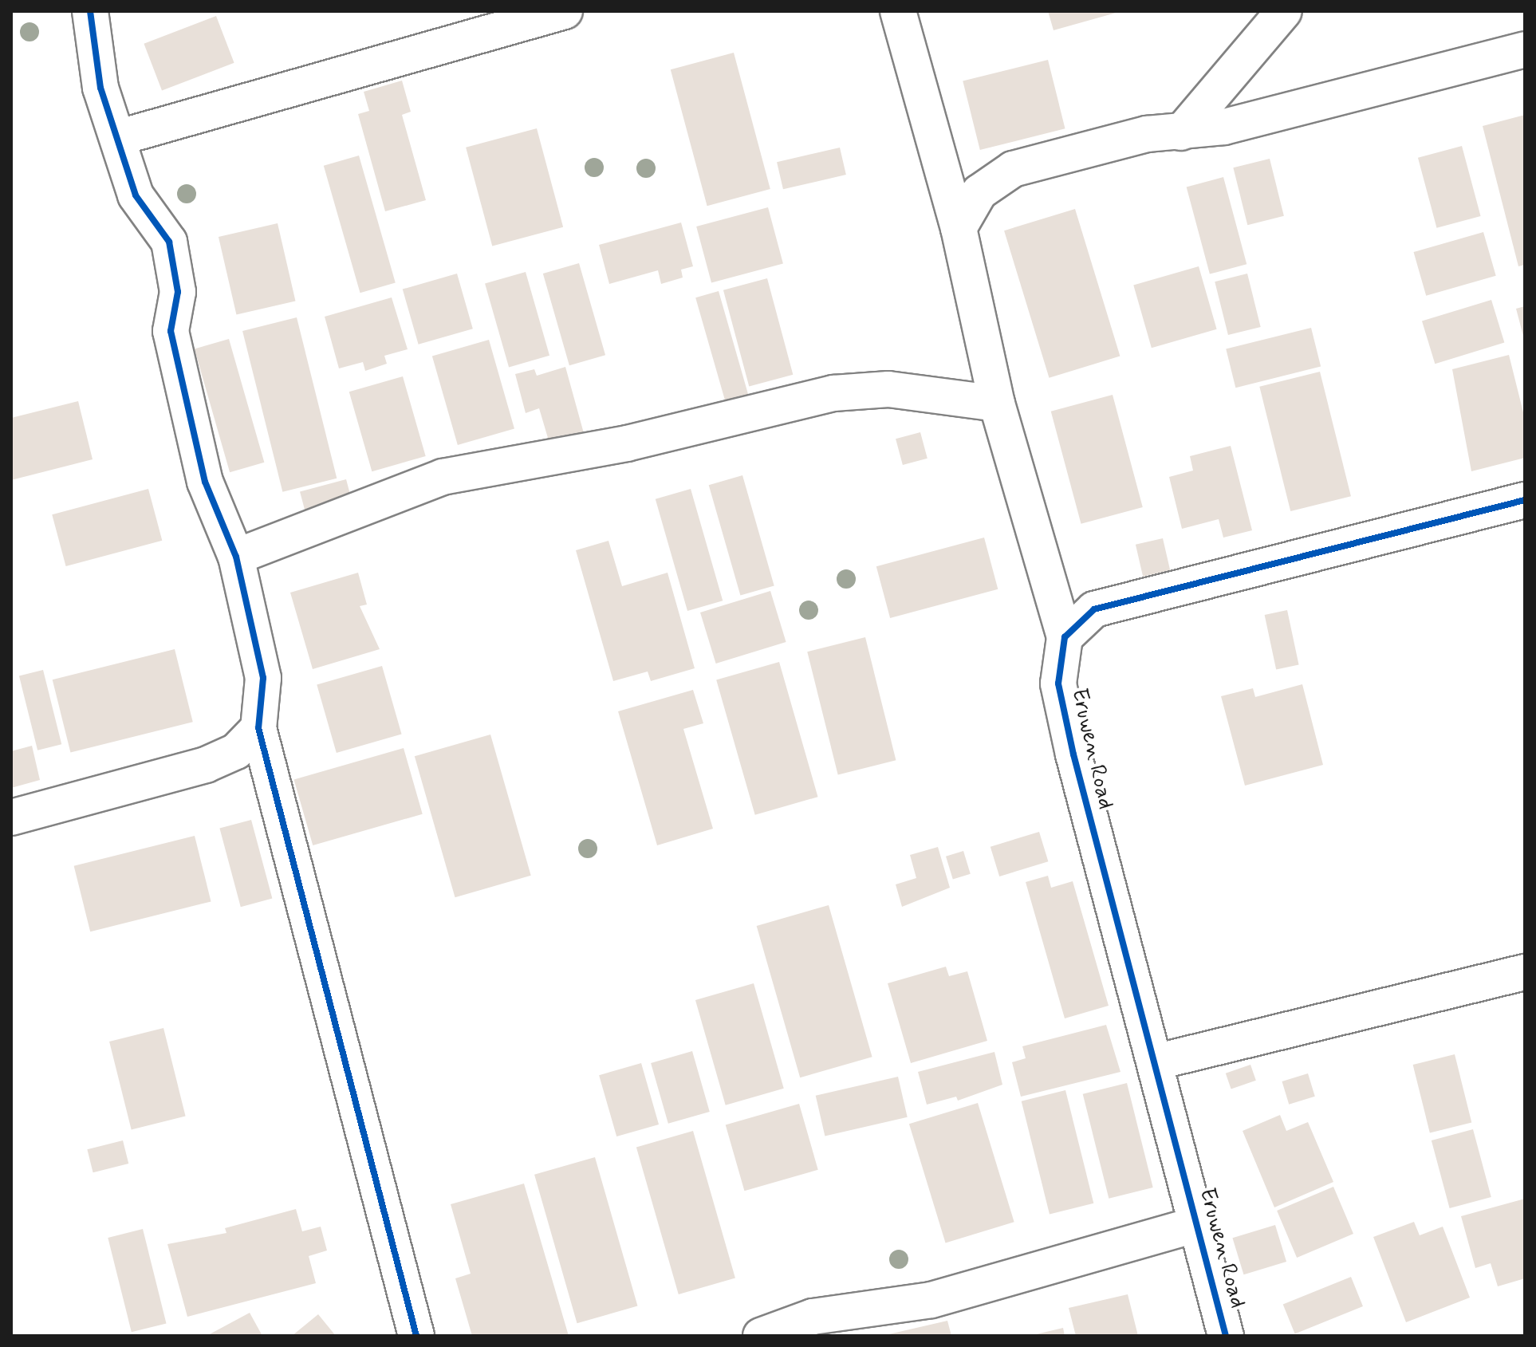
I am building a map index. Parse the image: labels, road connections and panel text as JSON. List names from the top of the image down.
{
  "streets": {
    "street": ["Eruwen Road"]
  }
}
